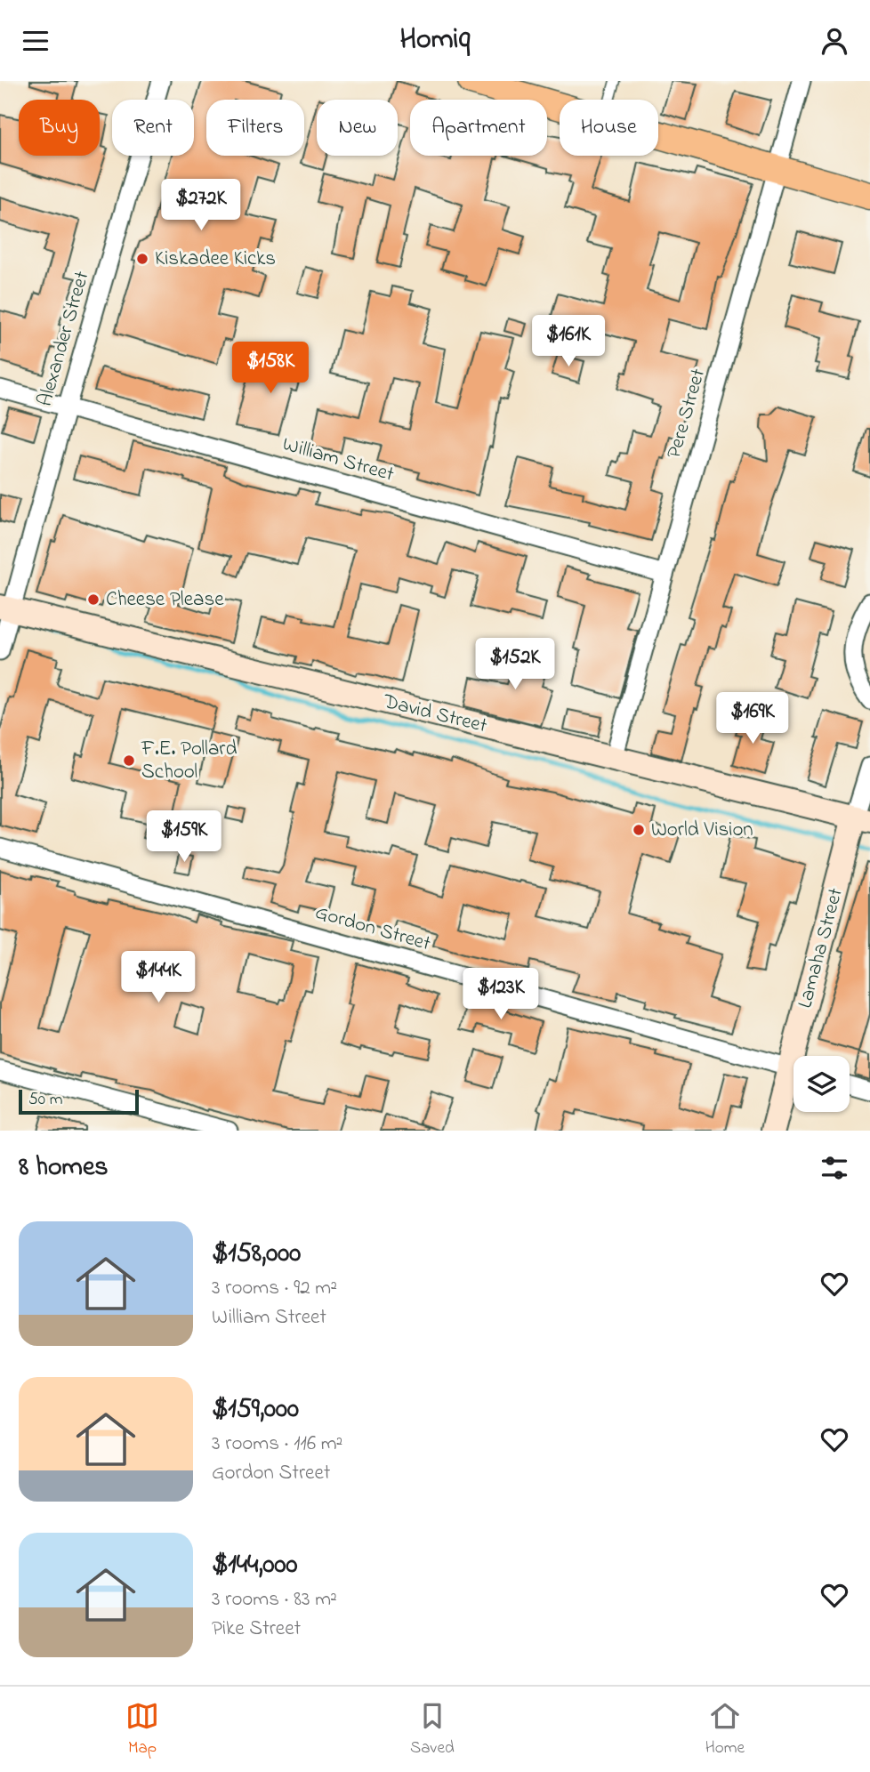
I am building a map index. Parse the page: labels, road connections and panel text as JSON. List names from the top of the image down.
{
  "streets": {
    "street": [
      "Alexander Street",
      "Pere Street",
      "William Street",
      "David Street",
      "Gordon Street",
      "Lamaha Street"
    ]
  },
  "crossings": [
    ["Alexander Street", "William Street"],
    ["Alexander Street", "David Street"],
    ["Pere Street", "William Street"],
    ["Pere Street", "David Street"],
    ["David Street", "Lamaha Street"]
  ],
  "places": [
    "Kiskadee Kicks",
    "Cheese Please",
    "F.E. Pollard School",
    "World Vision"
  ],
  "scale_bar": "50 m",
  "page": {
    "header": "Homiq",
    "chip": [
      "Buy",
      "Rent",
      "Filters",
      "New",
      "Apartment",
      "House"
    ],
    "price": [
      "$272K",
      "$161K",
      "$158K",
      "$152K",
      "$169K",
      "$159K",
      "$144K",
      "$123K"
    ],
    "scale": "50 m",
    "heading": "8 homes",
    "list": [
      {
        "name": "$158,000",
        "note": "3 rooms · 92 m² · William Street"
      },
      {
        "name": "$159,000",
        "note": "3 rooms · 116 m² · Gordon Street"
      },
      {
        "name": "$144,000",
        "note": "3 rooms · 83 m² · Pike Street"
      }
    ],
    "tabs": ["Map", "Saved", "Home"]
  }
}
